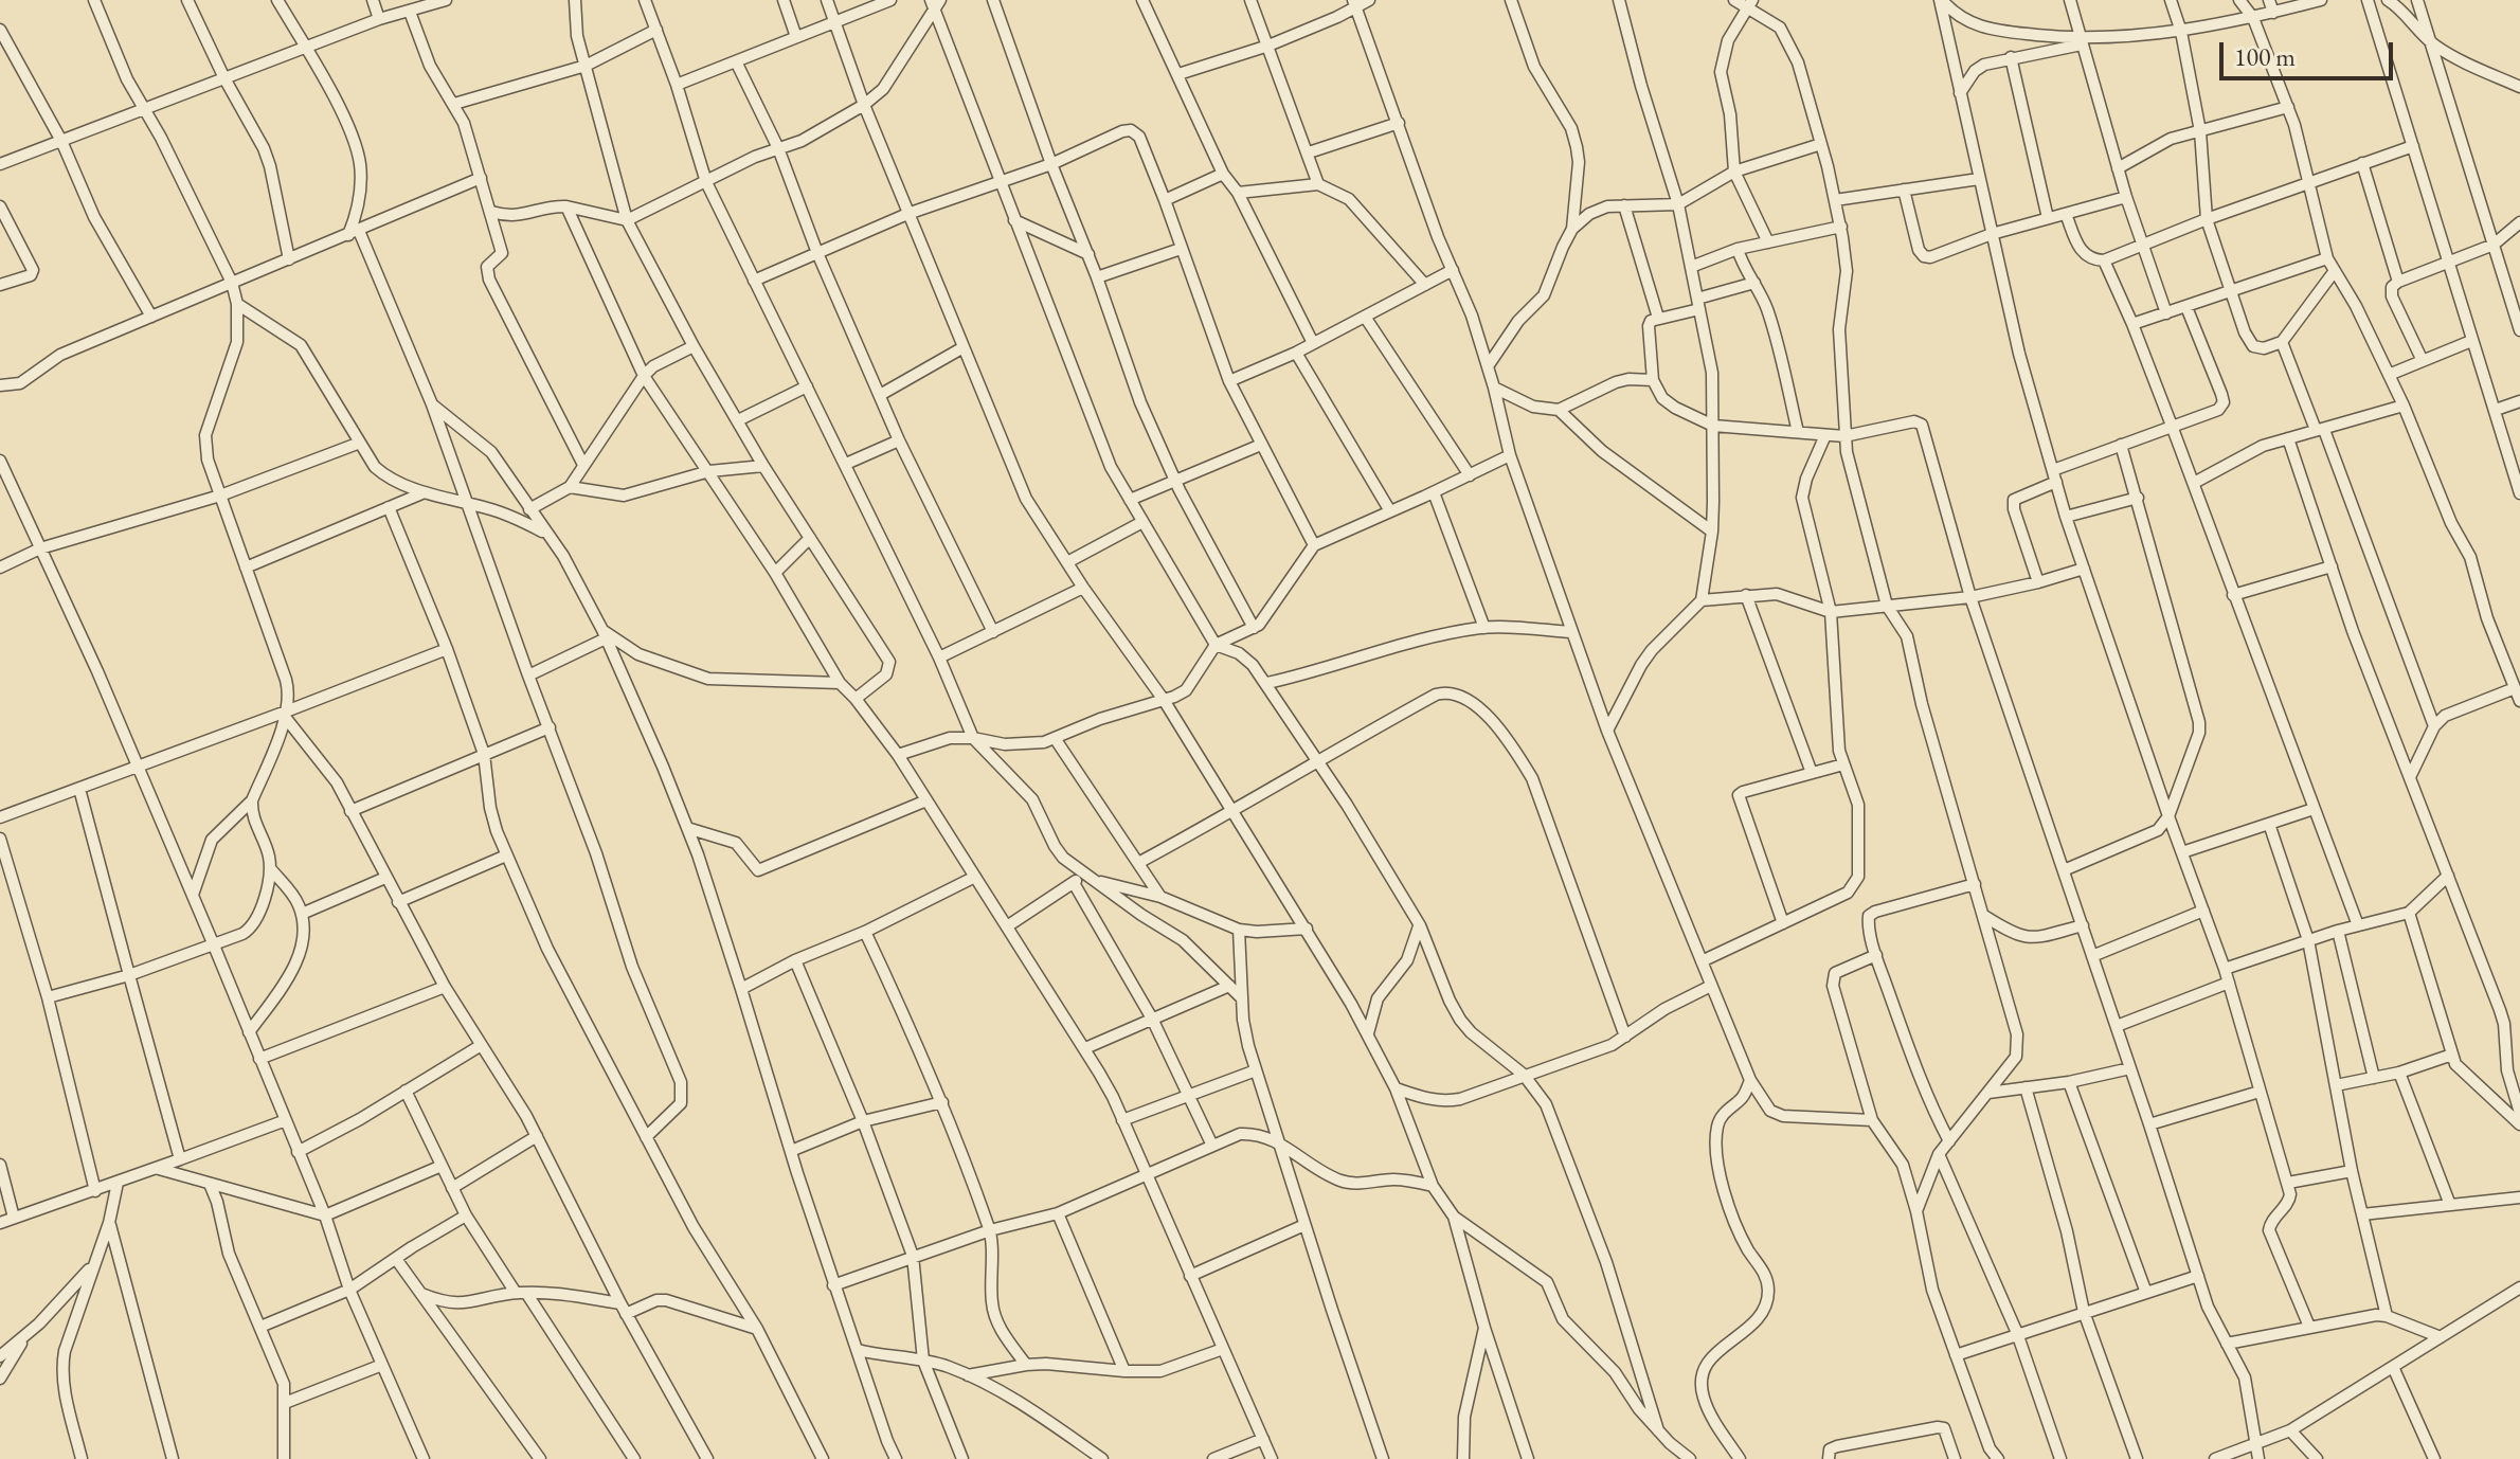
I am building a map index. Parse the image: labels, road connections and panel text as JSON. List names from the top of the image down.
{
  "scale_bar": "100 m"
}
